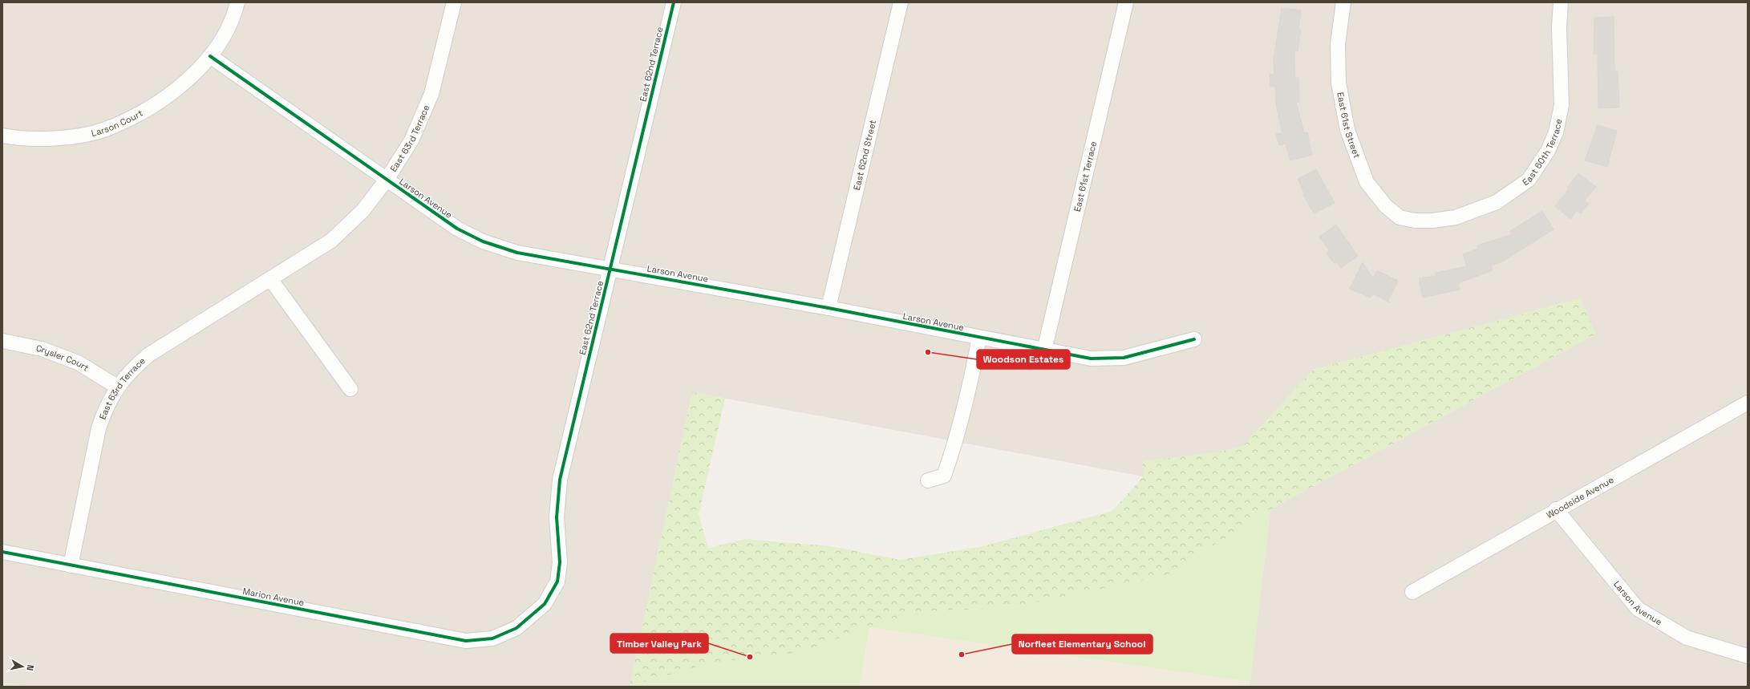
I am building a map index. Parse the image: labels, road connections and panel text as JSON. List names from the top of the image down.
{
  "streets": {
    "street": [
      "East 62nd Terrace",
      "Larson Court",
      "East 61st Street",
      "East 63rd Terrace",
      "East 60th Terrace",
      "East 62nd Street",
      "East 61st Terrace",
      "Larson Avenue",
      "Crysler Court",
      "Woodside Avenue",
      "Marion Avenue"
    ]
  },
  "crossings": [
    ["East 62nd Terrace", "Larson Avenue"],
    ["East 62nd Terrace", "Marion Avenue"],
    ["Larson Court", "Larson Avenue"],
    ["East 61st Street", "East 60th Terrace"],
    ["East 63rd Terrace", "Larson Avenue"],
    ["East 63rd Terrace", "Crysler Court"],
    ["East 63rd Terrace", "Marion Avenue"],
    ["East 62nd Street", "Larson Avenue"],
    ["East 61st Terrace", "Larson Avenue"],
    ["Larson Avenue", "Woodside Avenue"]
  ],
  "places": ["Woodson Estates", "Norfleet Elementary School", "Timber Valley Park"],
  "north": "right"
}
